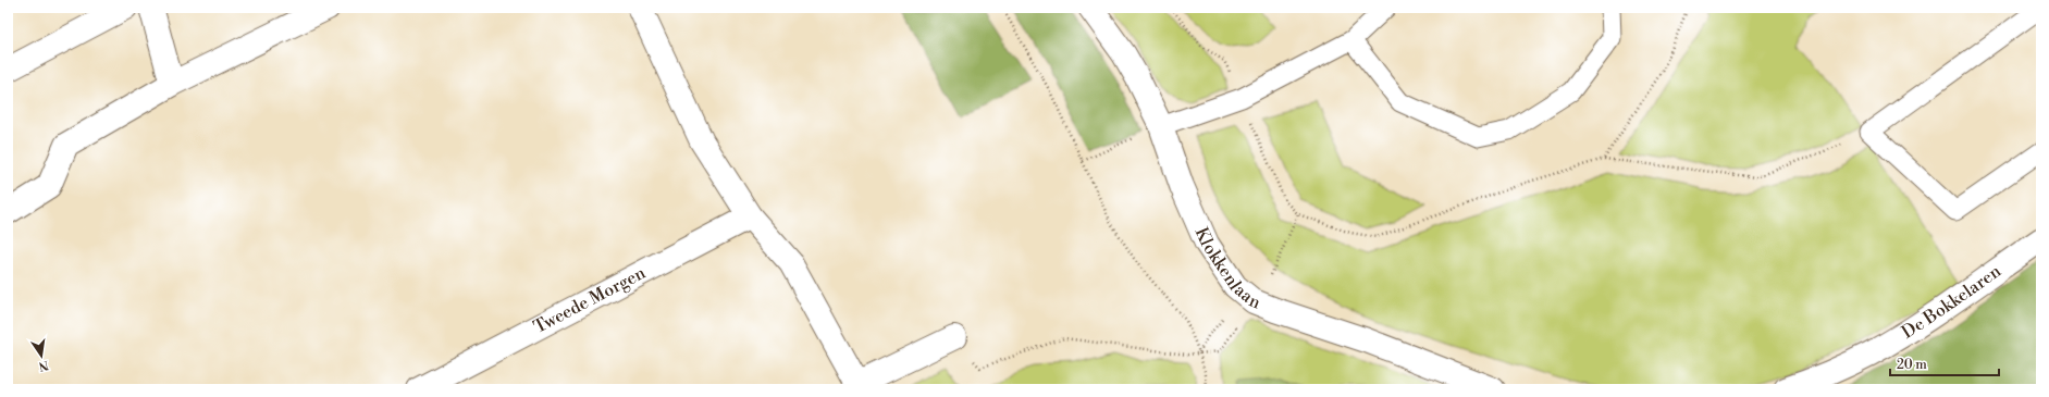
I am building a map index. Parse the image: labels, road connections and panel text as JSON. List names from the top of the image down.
{
  "streets": {
    "street": ["Klokkenlaan", "Tweede Morgen", "De Bokkelaren"]
  },
  "scale_bar": "20 m",
  "north": "bottom"
}
